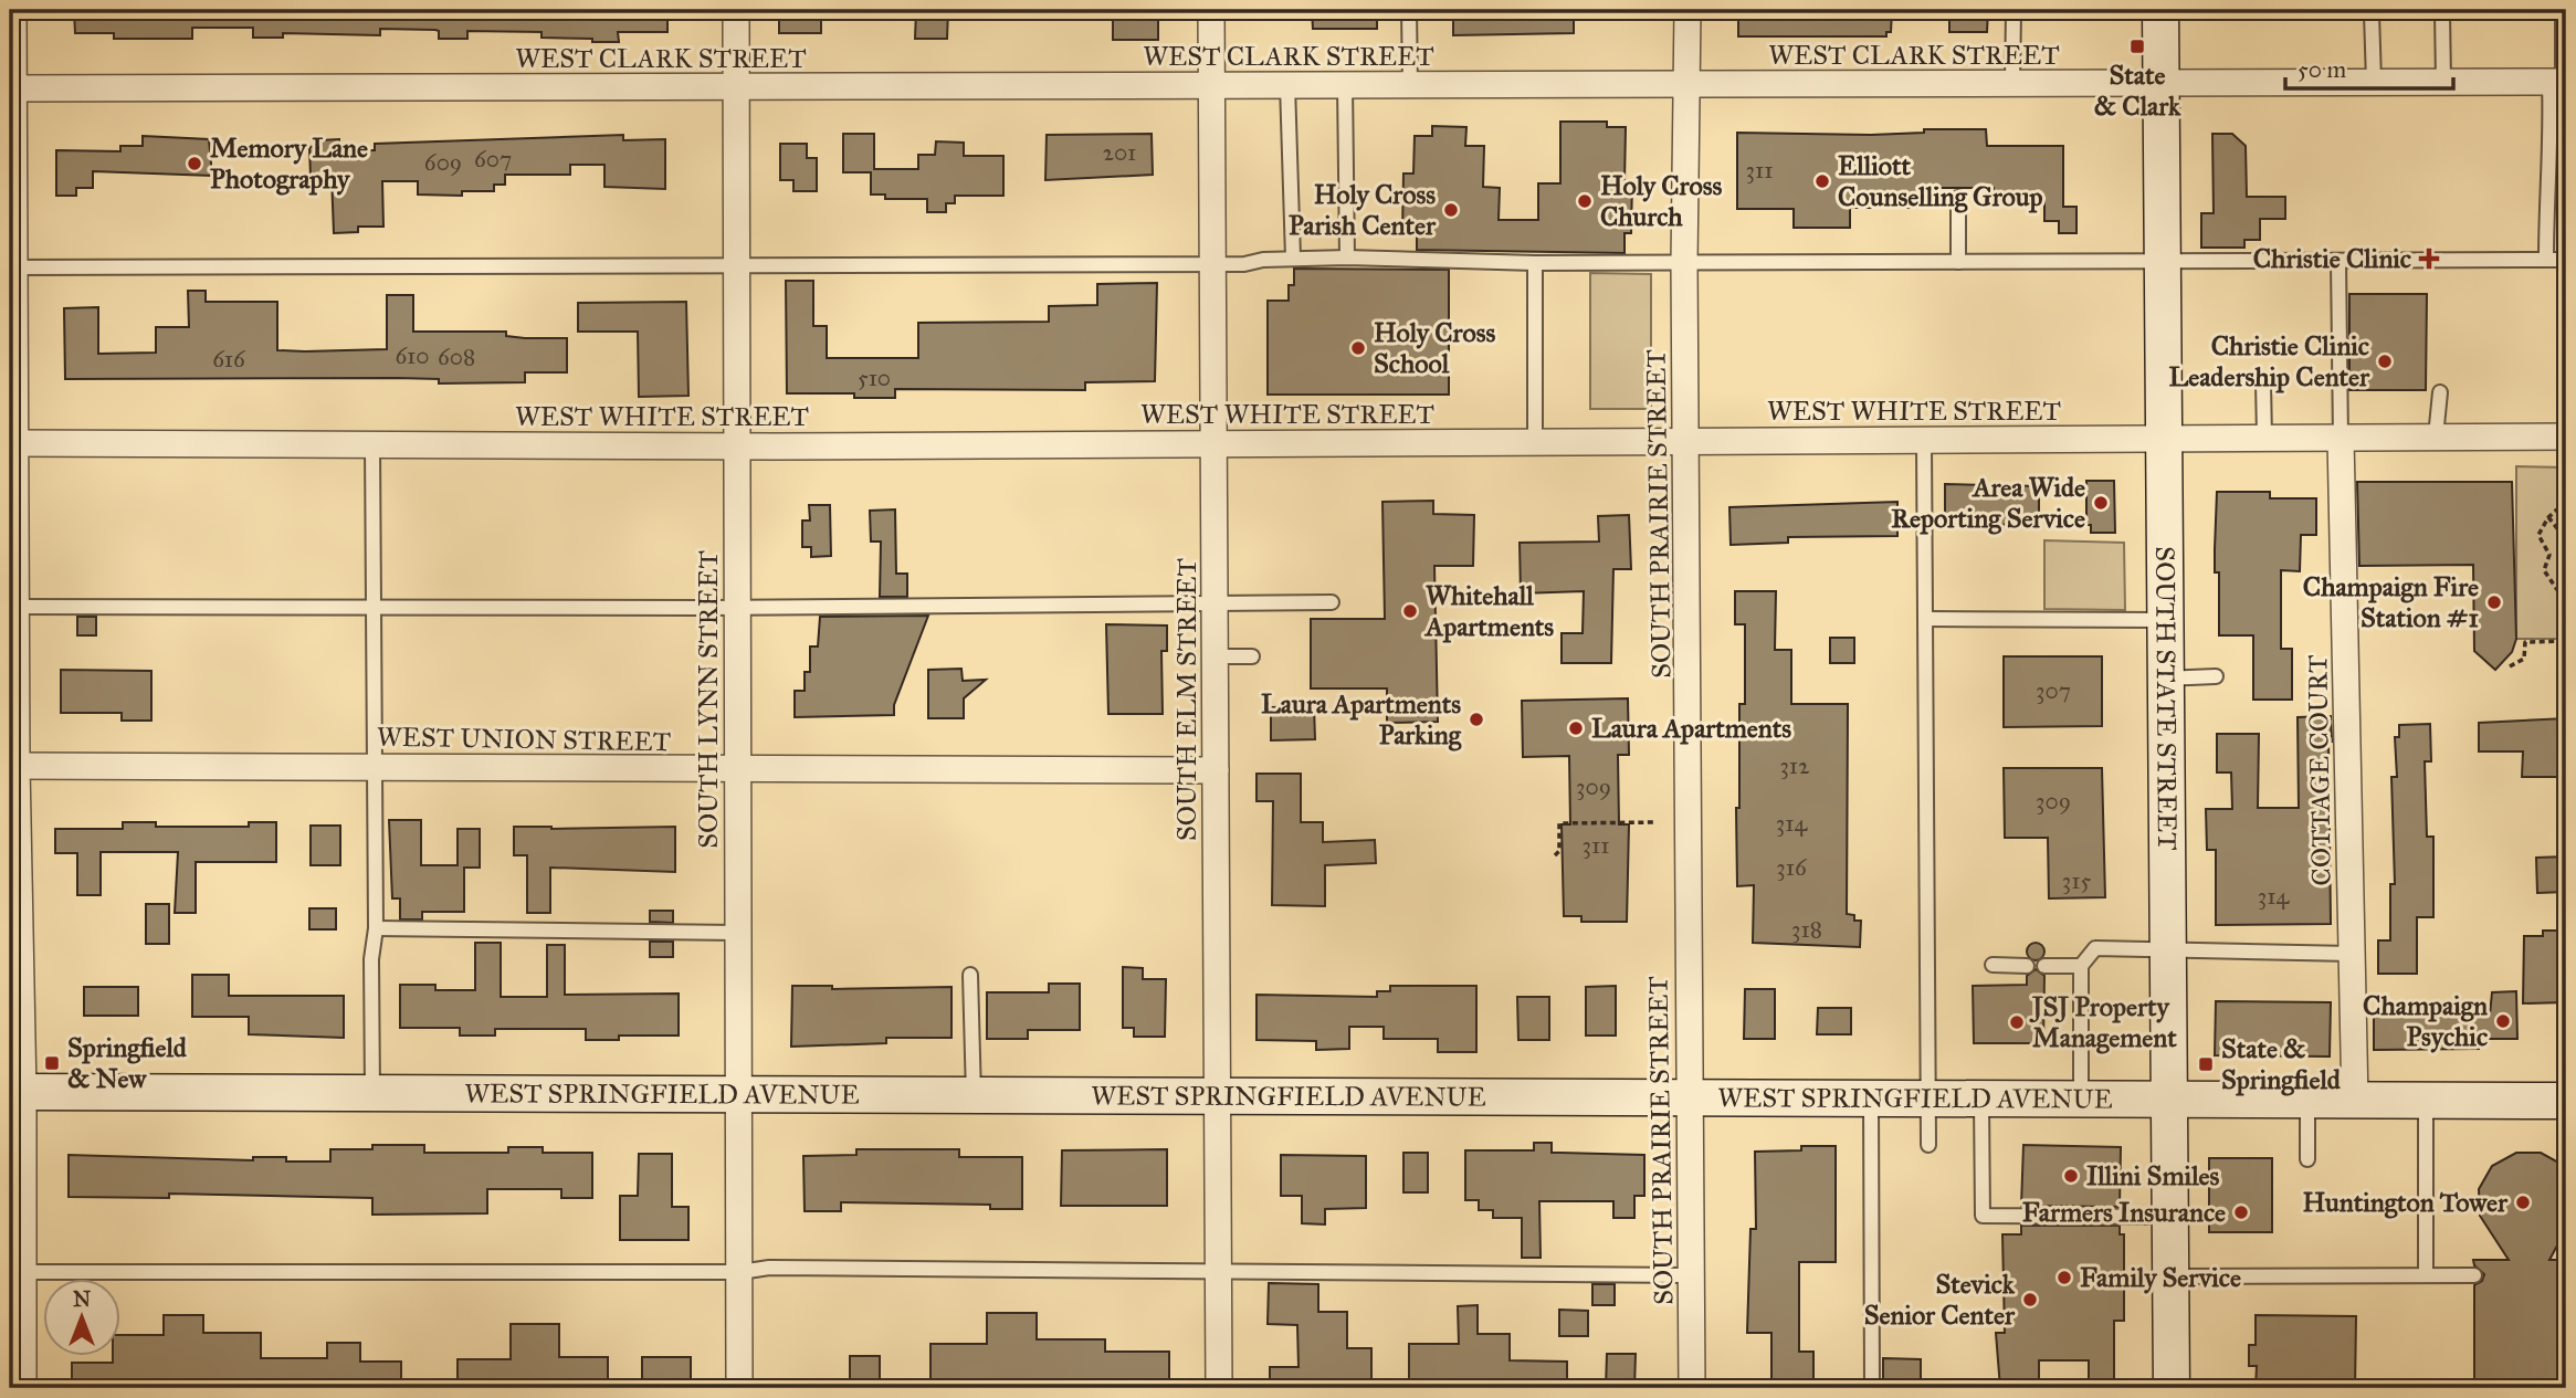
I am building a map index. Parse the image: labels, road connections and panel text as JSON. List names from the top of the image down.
{
  "streets": {
    "main road": ["SOUTH STATE STREET", "WEST SPRINGFIELD AVENUE"],
    "street": [
      "WEST CLARK STREET",
      "WEST WHITE STREET",
      "SOUTH PRAIRIE STREET",
      "SOUTH LYNN STREET",
      "SOUTH ELM STREET",
      "WEST UNION STREET",
      "COTTAGE COURT"
    ]
  },
  "crossings": [
    ["WEST CLARK STREET", "SOUTH PRAIRIE STREET"],
    ["WEST CLARK STREET", "SOUTH LYNN STREET"],
    ["WEST CLARK STREET", "SOUTH ELM STREET"],
    ["WEST CLARK STREET", "SOUTH STATE STREET"],
    ["WEST WHITE STREET", "SOUTH PRAIRIE STREET"],
    ["WEST WHITE STREET", "SOUTH LYNN STREET"],
    ["WEST WHITE STREET", "SOUTH ELM STREET"],
    ["WEST WHITE STREET", "SOUTH STATE STREET"],
    ["WEST WHITE STREET", "COTTAGE COURT"],
    ["SOUTH PRAIRIE STREET", "WEST SPRINGFIELD AVENUE"],
    ["SOUTH LYNN STREET", "WEST UNION STREET"],
    ["SOUTH LYNN STREET", "WEST SPRINGFIELD AVENUE"],
    ["SOUTH ELM STREET", "WEST UNION STREET"],
    ["SOUTH ELM STREET", "WEST SPRINGFIELD AVENUE"],
    ["SOUTH STATE STREET", "WEST SPRINGFIELD AVENUE"],
    ["COTTAGE COURT", "WEST SPRINGFIELD AVENUE"]
  ],
  "places": {
    "transit": ["State & Clark", "Springfield & New", "State & Springfield"],
    "other": [
      "Memory Lane Photography",
      "Elliott Counselling Group",
      "Holy Cross Church",
      "Holy Cross Parish Center",
      "Holy Cross School",
      "Christie Clinic Leadership Center",
      "Area Wide Reporting Service",
      "Champaign Fire Station #1",
      "Whitehall Apartments",
      "Laura Apartments Parking",
      "Laura Apartments",
      "Champaign Psychic",
      "JSJ Property Management",
      "Illini Smiles",
      "Huntington Tower",
      "Farmers Insurance",
      "Family Service",
      "Stevick Senior Center"
    ],
    "health": ["Christie Clinic"]
  },
  "house_numbers": [
    "201",
    "607",
    "609",
    "311",
    "610",
    "608",
    "616",
    "510",
    "307",
    "312",
    "309",
    "309",
    "314",
    "311",
    "316",
    "315",
    "314",
    "318"
  ],
  "scale_bar": "50 m",
  "north": "top"
}
